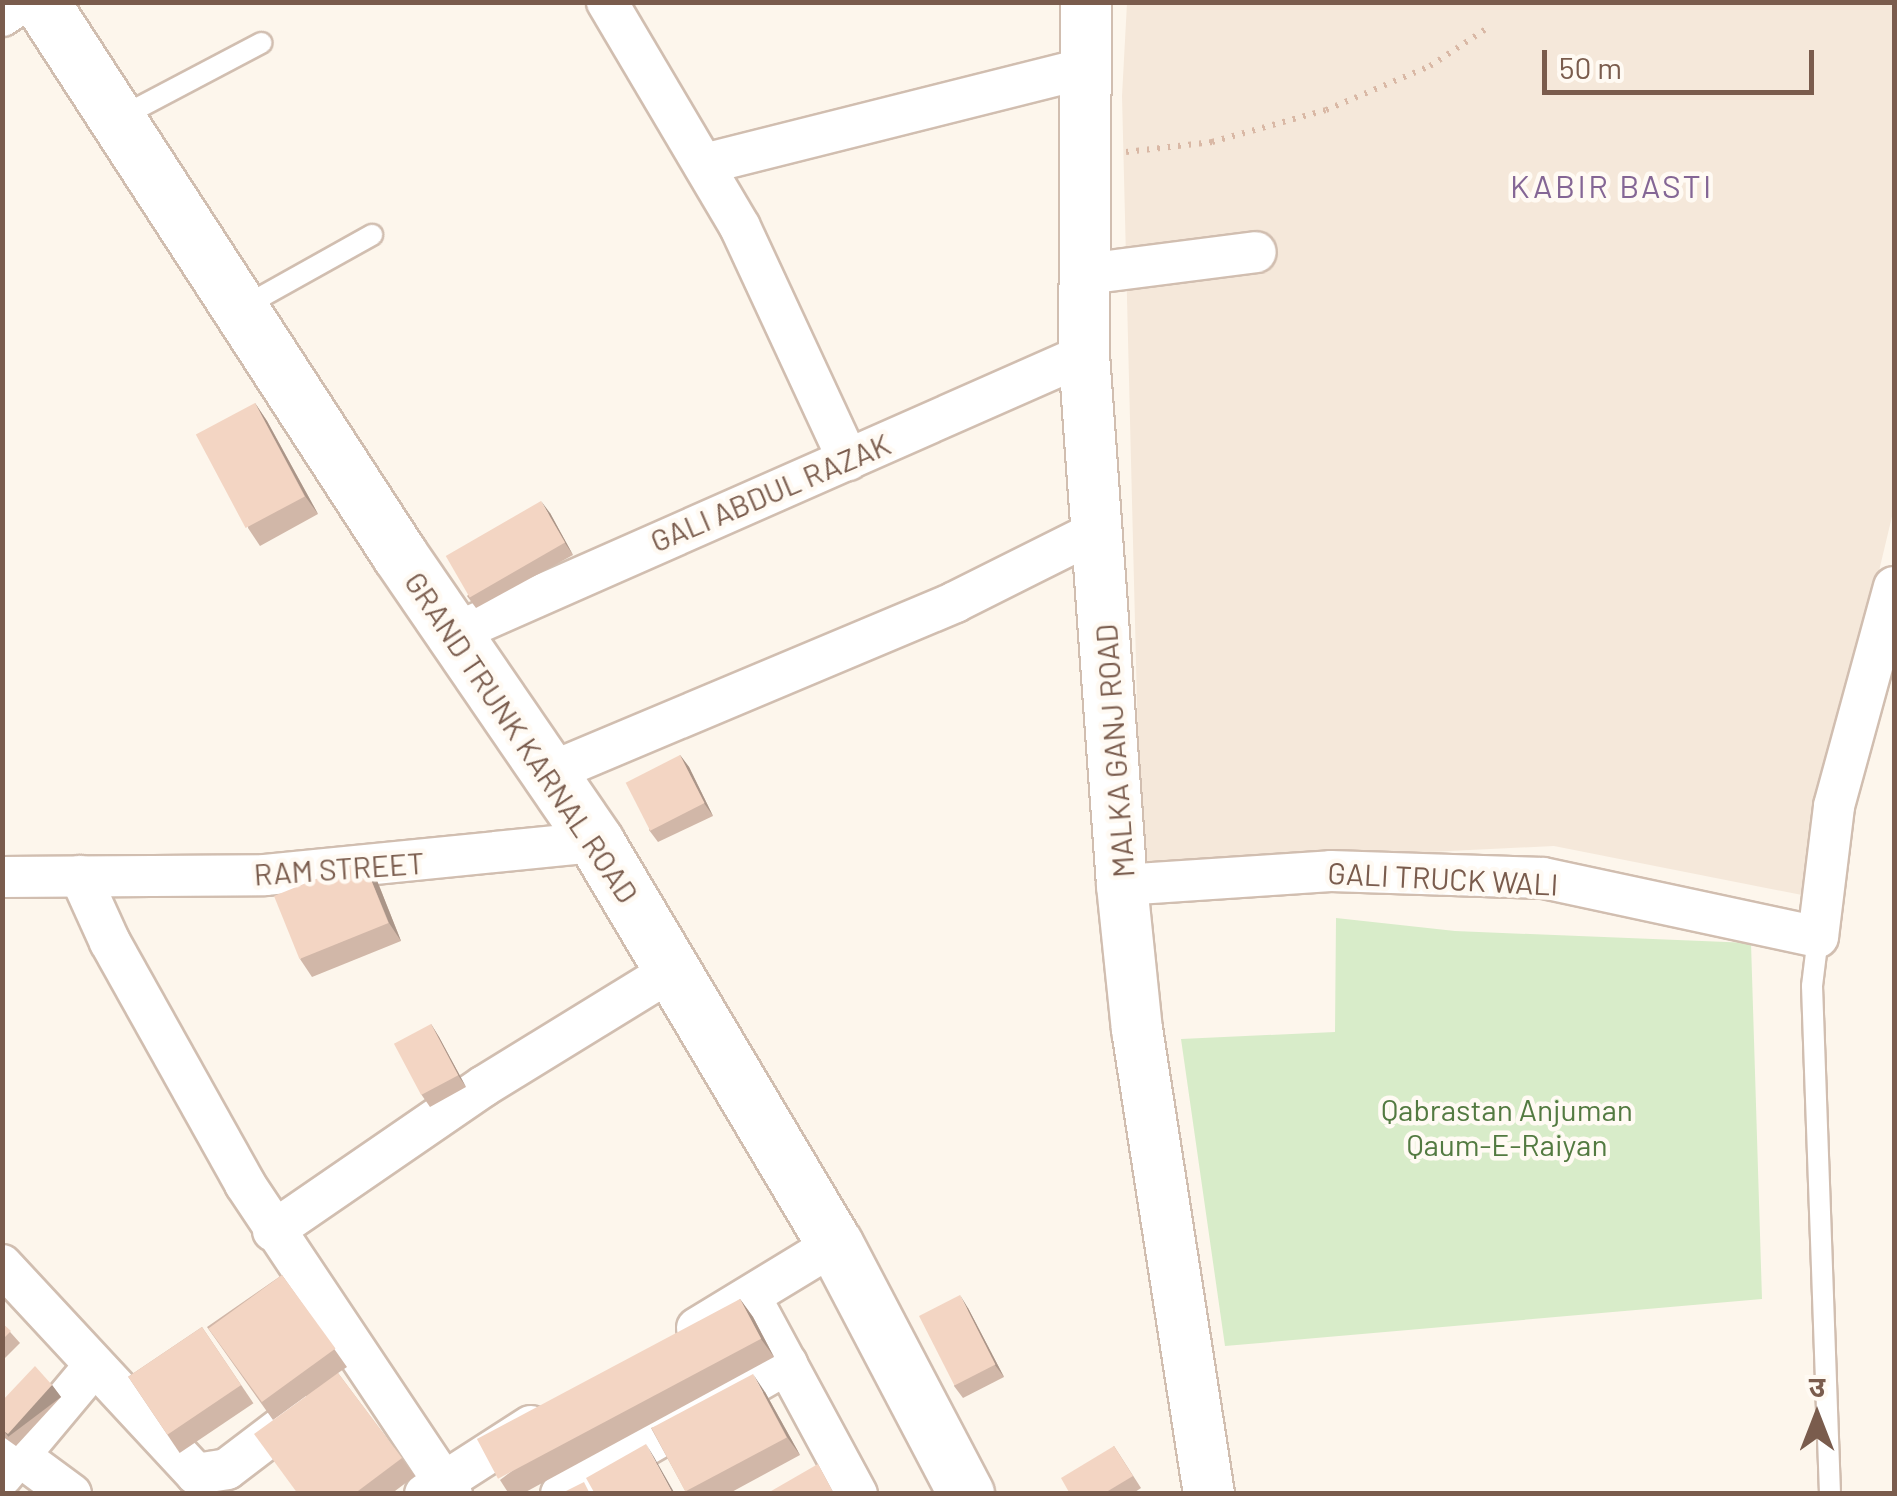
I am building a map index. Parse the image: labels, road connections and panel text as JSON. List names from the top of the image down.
{
  "streets": {
    "main road": ["GRAND TRUNK KARNAL ROAD"],
    "street": [
      "GALI ABDUL RAZAK",
      "MALKA GANJ ROAD",
      "RAM STREET",
      "GALI TRUCK WALI"
    ]
  },
  "crossings": [
    ["GALI ABDUL RAZAK", "GRAND TRUNK KARNAL ROAD"],
    ["GALI ABDUL RAZAK", "MALKA GANJ ROAD"],
    ["GRAND TRUNK KARNAL ROAD", "RAM STREET"],
    ["MALKA GANJ ROAD", "GALI TRUCK WALI"]
  ],
  "districts": ["KABIR BASTI"],
  "parks": ["Qabrastan Anjuman Qaum-E-Raiyan"],
  "scale_bar": "50 m",
  "north": "top"
}
